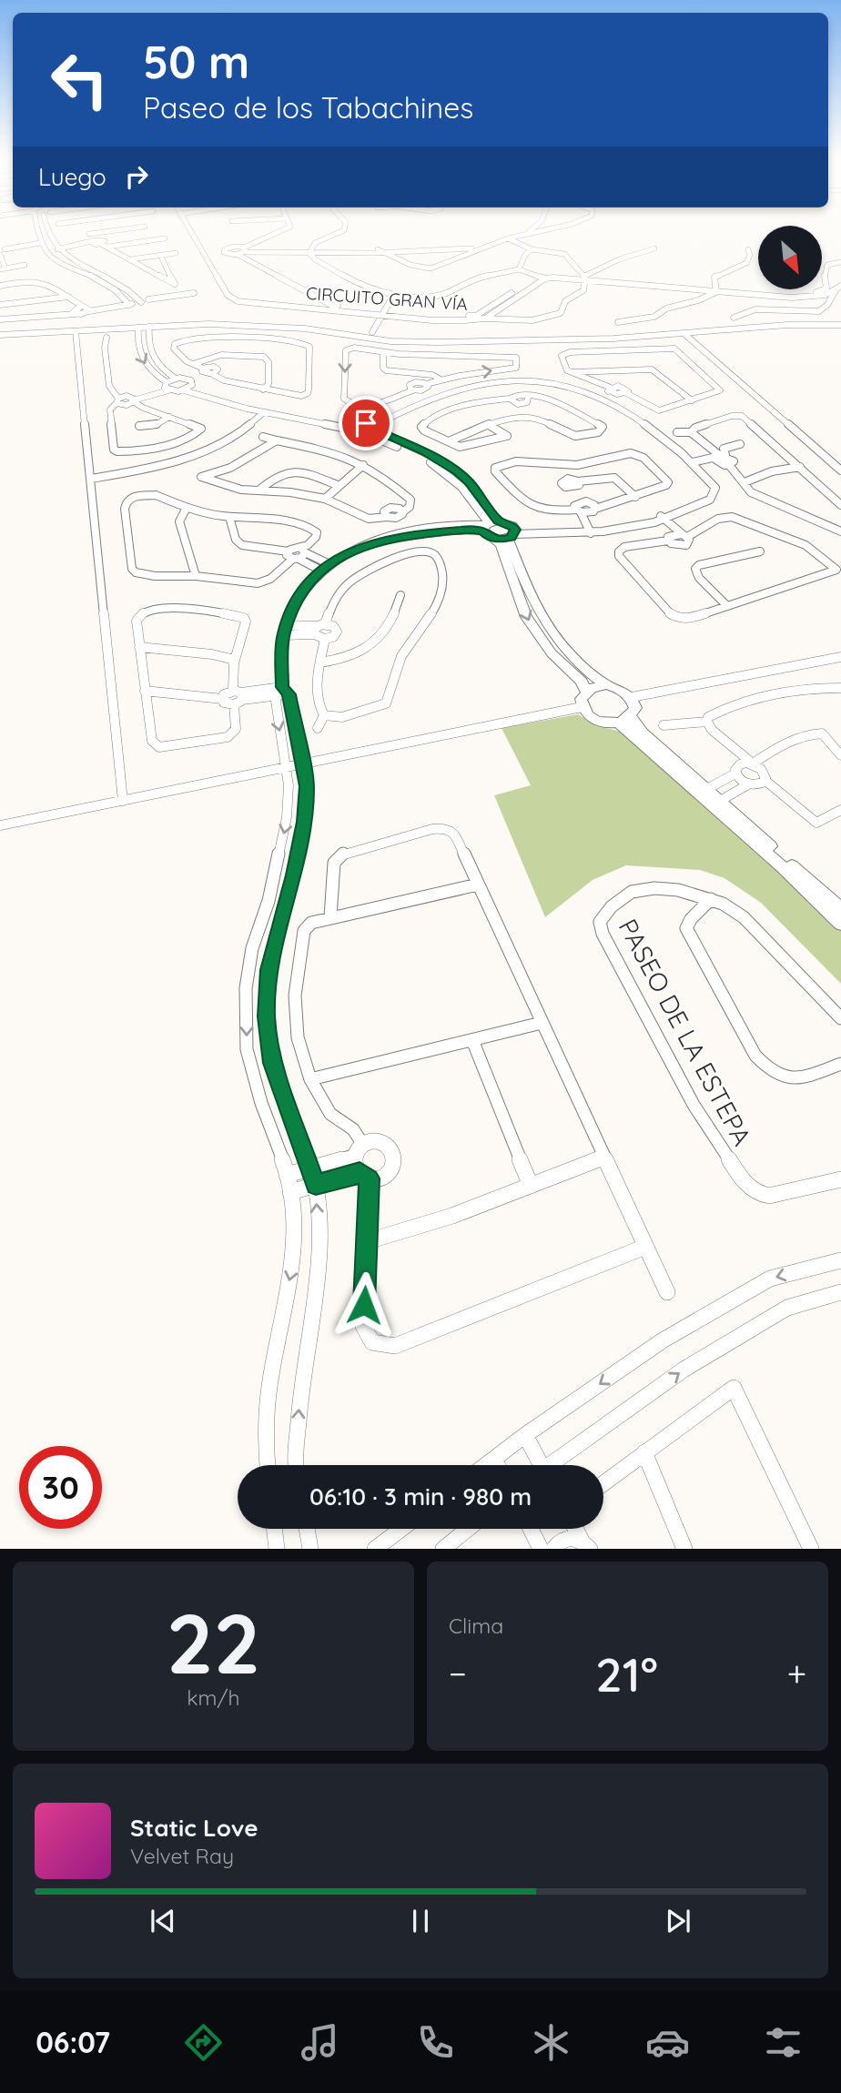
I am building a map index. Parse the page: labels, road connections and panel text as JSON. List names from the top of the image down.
{
  "streets": {
    "street": ["CIRCUITO GRAN VÍA", "PASEO DE LA ESTEPA"]
  },
  "north": "bottom right",
  "page": {
    "turn": ["50 m", "Paseo de los Tabachines"],
    "then": "Luego",
    "limit": "30",
    "trip": "06:10 · 3 min · 980 m",
    "tile": [
      ["22", "km/h"],
      "Clima"
    ],
    "heat": ["−", "21°", "+"],
    "song": ["Static Love", "Velvet Ray"],
    "tabs": "06:07"
  }
}
